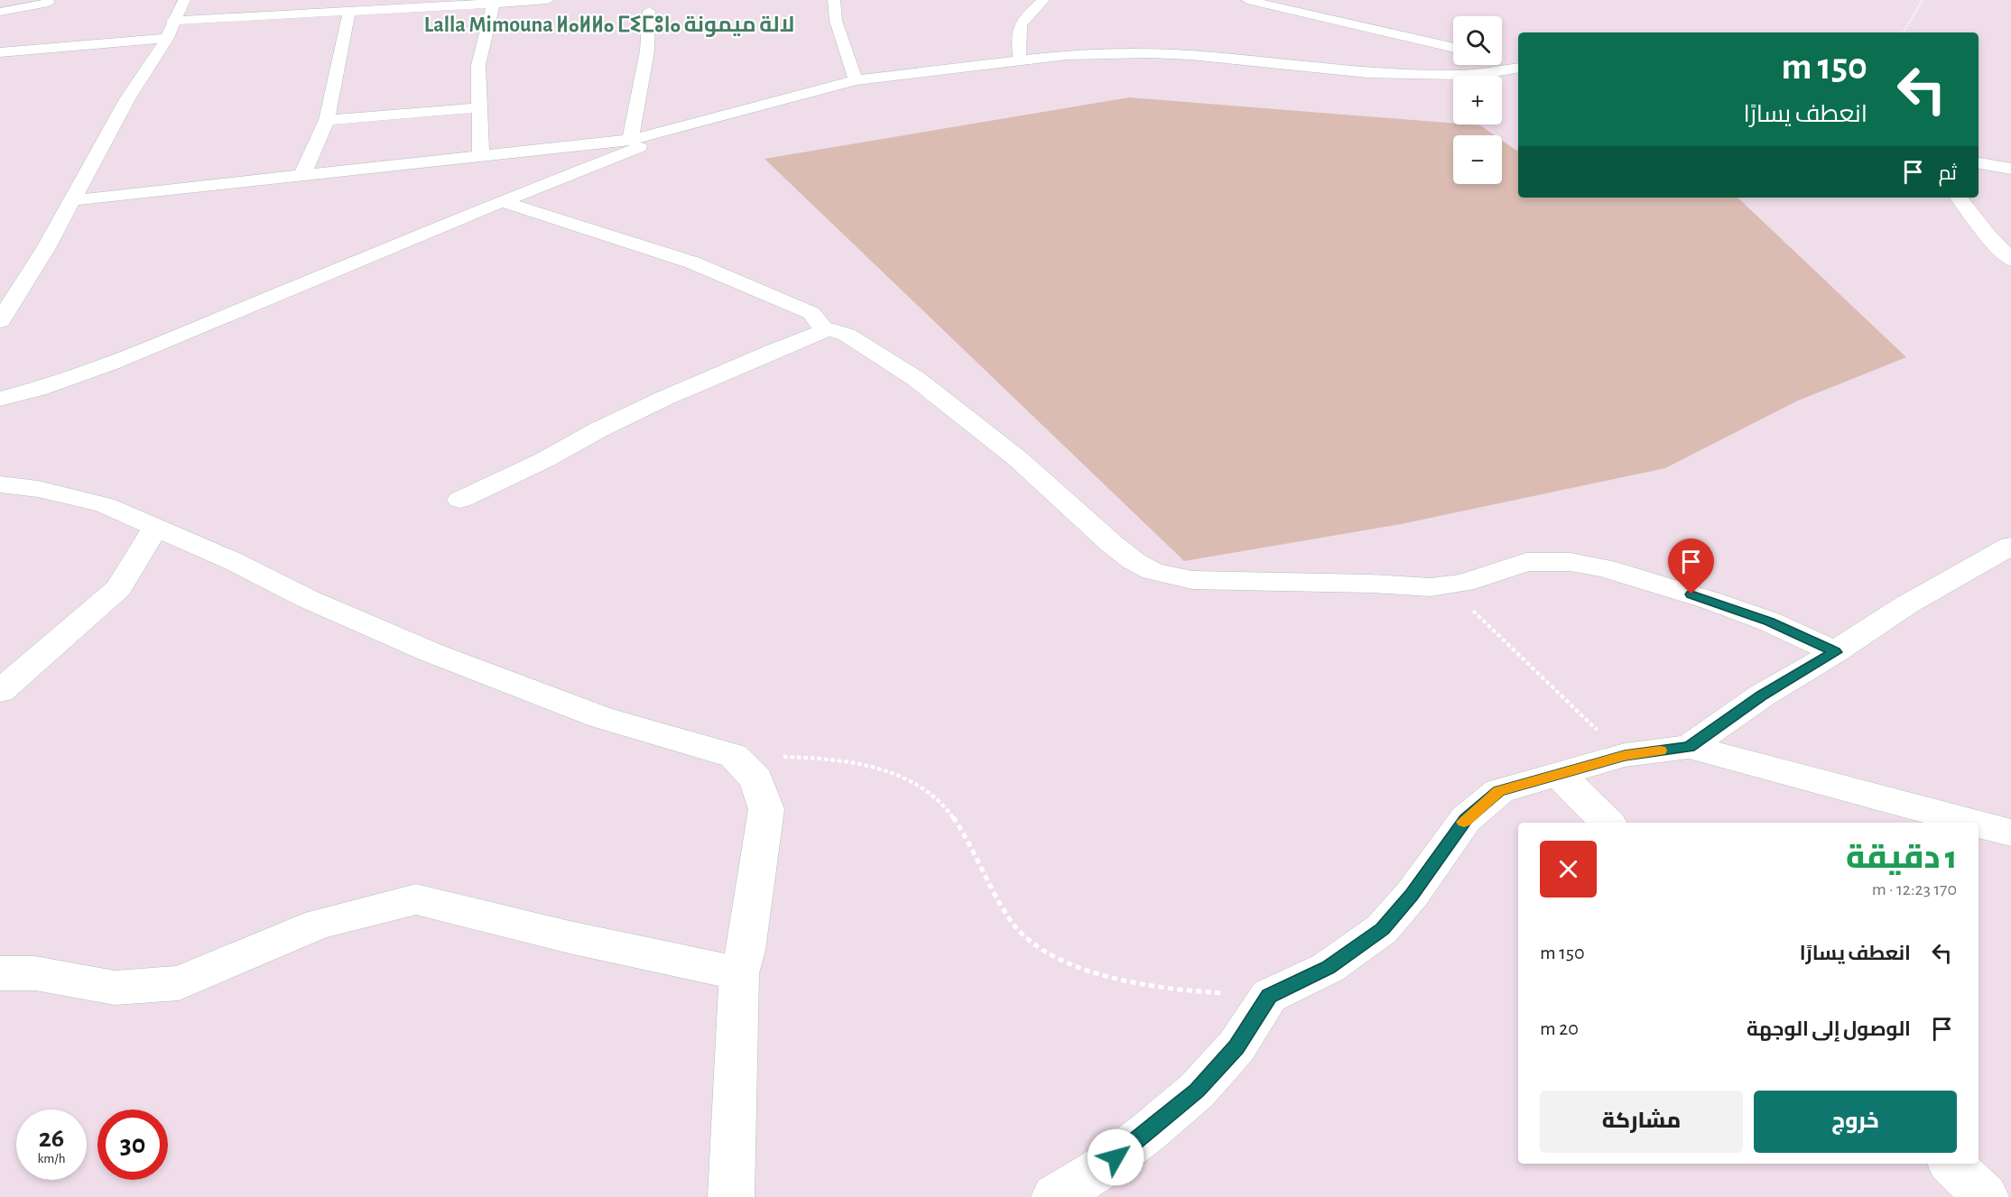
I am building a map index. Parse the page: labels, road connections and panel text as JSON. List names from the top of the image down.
{
  "districts": ["Lalla Mimouna ⵍⴰⵍⵍⴰ ⵎⵉⵎⵓⵏⴰ لالة ميمونة"],
  "page": {
    "map_buttons": ["+", "−"],
    "turn": ["150 m", "انعطف يسارًا"],
    "then": "ثم",
    "heading": ["1 دقيقة", "170 m · 12:23"],
    "list": [
      {
        "name": "انعطف يسارًا",
        "value": "150 m"
      },
      {
        "name": "الوصول إلى الوجهة",
        "value": "20 m"
      }
    ],
    "buttons": ["خروج", "مشاركة"],
    "speed": "26 km/h",
    "limit": "30"
  }
}
